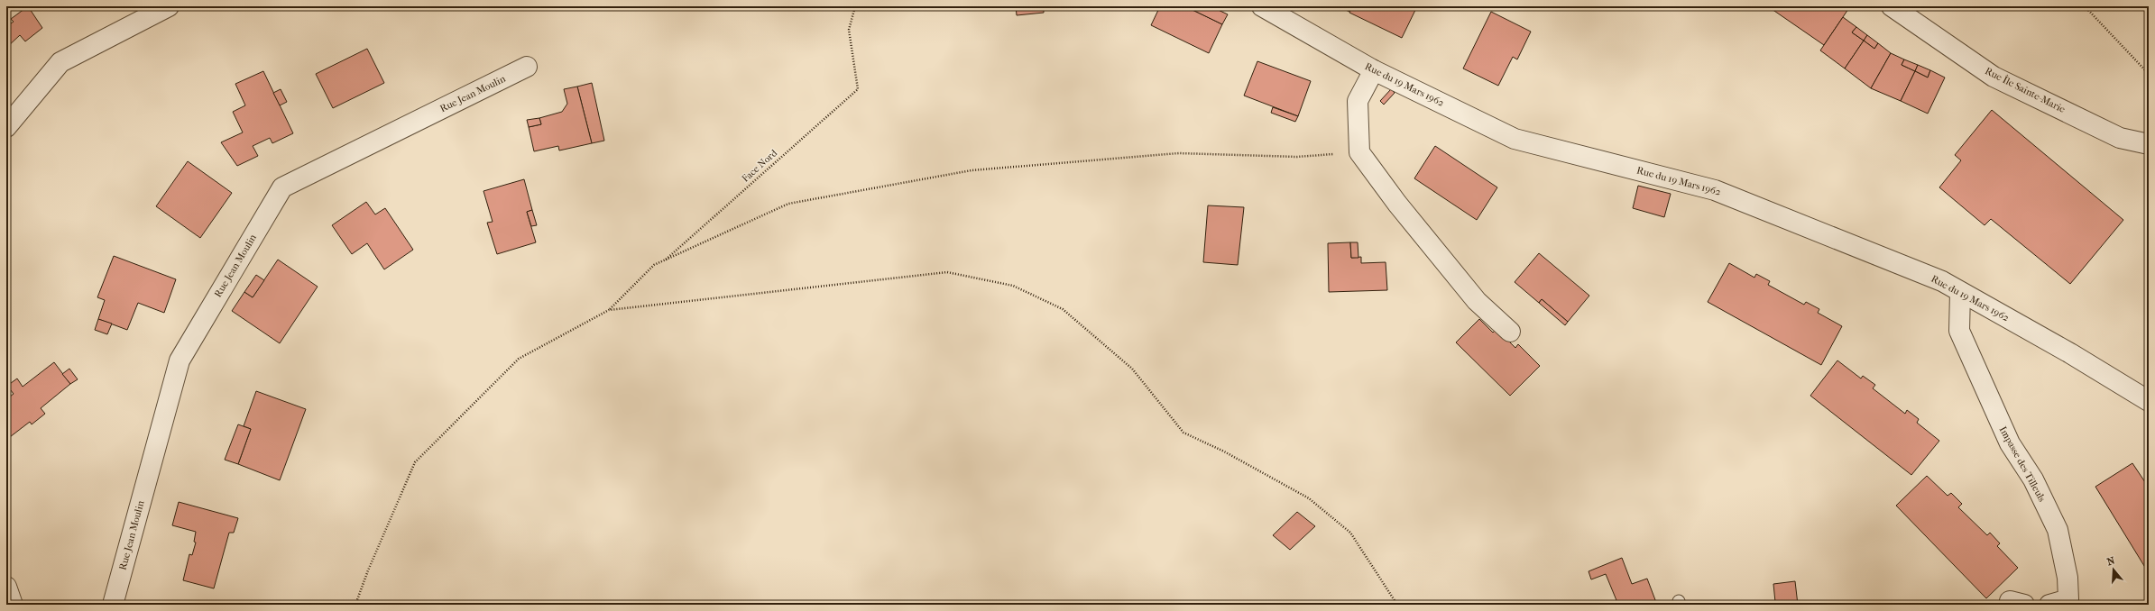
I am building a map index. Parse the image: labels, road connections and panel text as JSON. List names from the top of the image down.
{
  "streets": {
    "street": [
      "Rue du 19 Mars 1962",
      "Rue Île Sainte-Marie",
      "Rue Jean Moulin",
      "Impasse des Tilleuls"
    ],
    "path": ["Face Nord"]
  },
  "crossings": [
    ["Rue du 19 Mars 1962", "Impasse des Tilleuls"]
  ],
  "north": "top"
}
